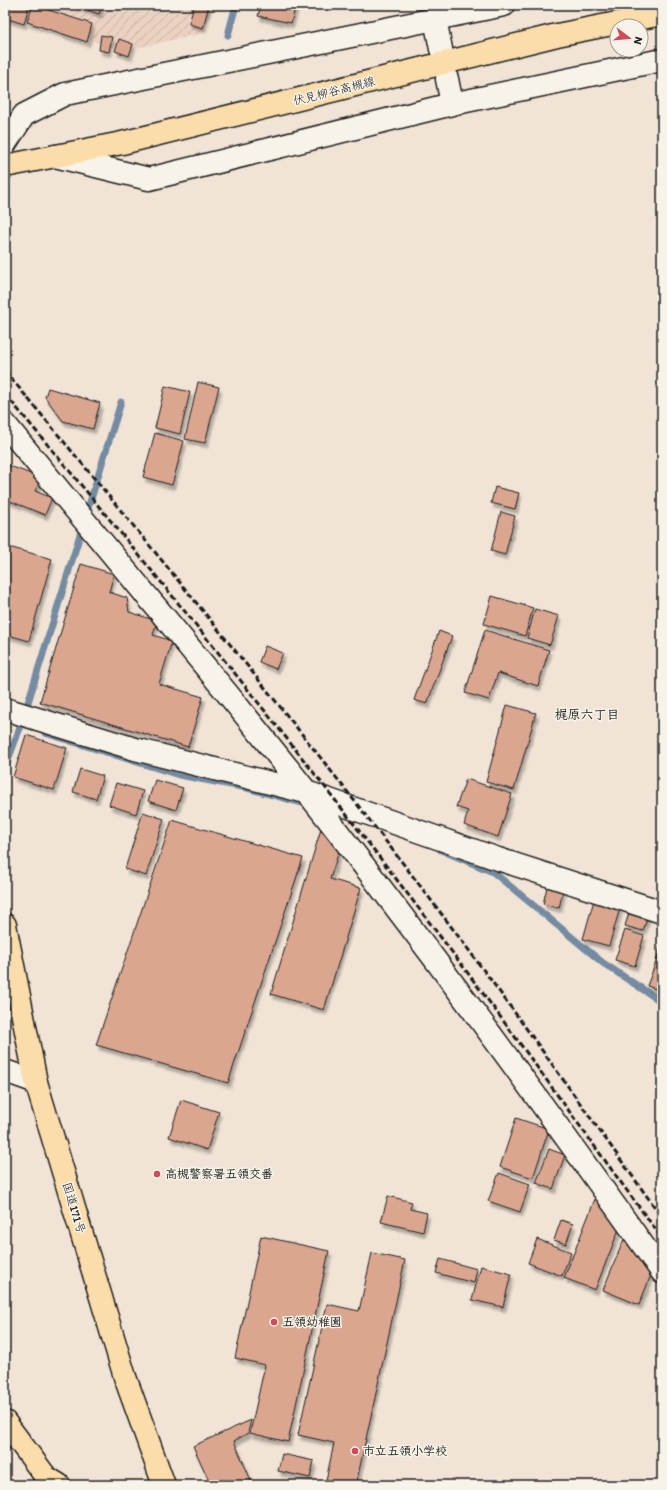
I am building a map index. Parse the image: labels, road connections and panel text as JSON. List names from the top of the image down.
{
  "streets": {
    "main road": ["伏見柳谷高槻線", "国道171号"]
  },
  "districts": ["梶原六丁目"],
  "places": ["高槻警察署五領交番", "五領幼稚園", "市立五領小学校"],
  "north": "right"
}
